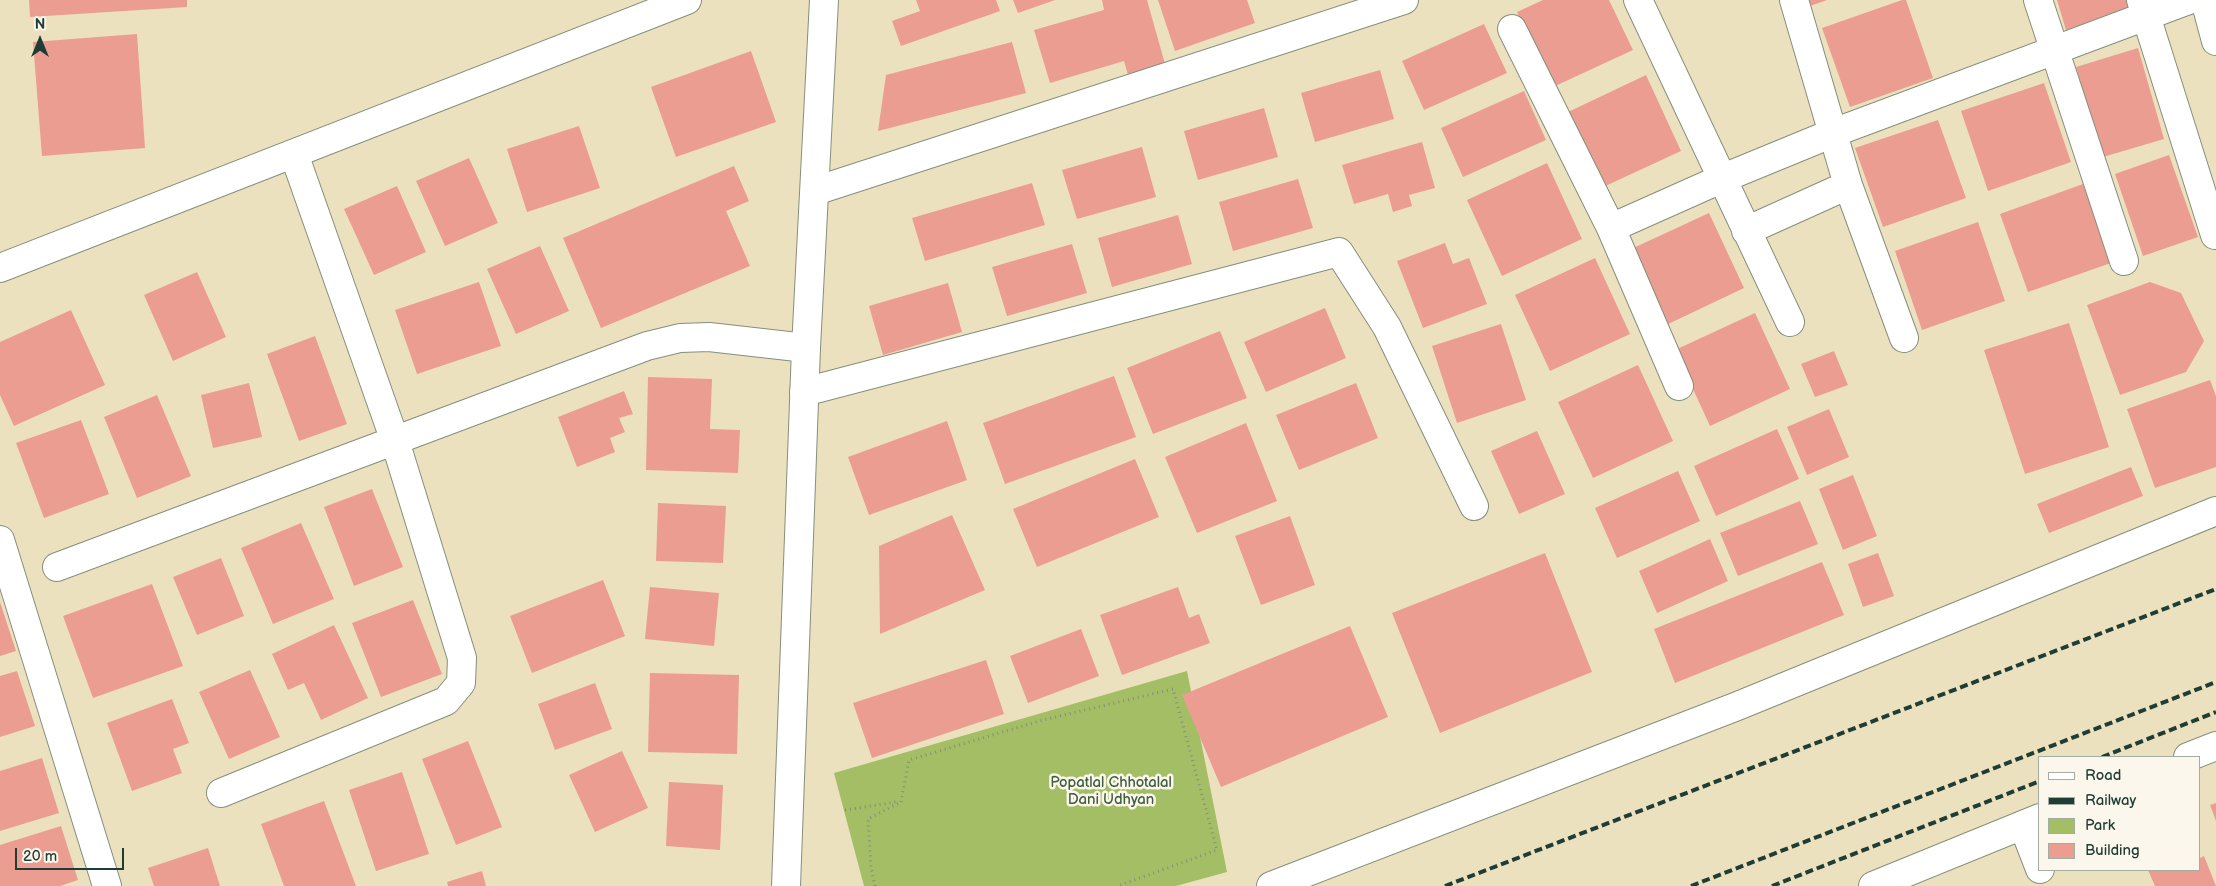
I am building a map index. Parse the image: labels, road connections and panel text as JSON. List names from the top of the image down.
{
  "parks": ["Popatlal Chhotalal Dani Udhyan"],
  "legend": [
    "Road",
    "Railway",
    "Park",
    "Building"
  ],
  "scale_bar": "20 m",
  "north": "top"
}
